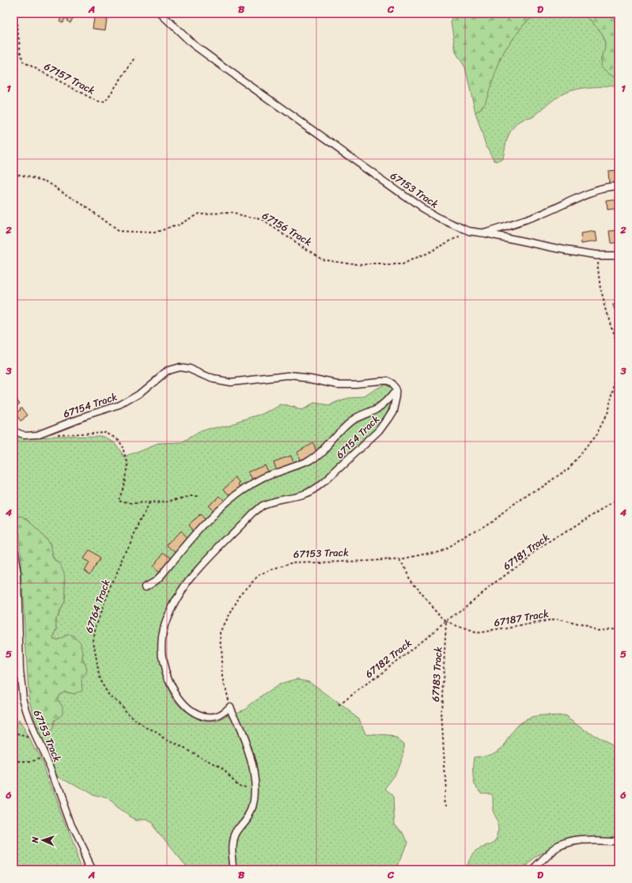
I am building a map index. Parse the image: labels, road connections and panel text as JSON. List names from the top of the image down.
{
  "streets": {
    "street": ["67153 Track", "67154 Track"],
    "path": [
      "67157 Track",
      "67156 Track",
      "67181 Track",
      "67164 Track",
      "67187 Track",
      "67182 Track",
      "67183 Track"
    ]
  },
  "crossings": [
    ["67153 Track", "67156 Track"],
    ["67153 Track", "67154 Track"],
    ["67181 Track", "67187 Track"],
    ["67181 Track", "67182 Track"],
    ["67181 Track", "67183 Track"],
    ["67187 Track", "67182 Track"],
    ["67187 Track", "67183 Track"],
    ["67182 Track", "67183 Track"]
  ],
  "north": "left",
  "grid": {
    "columns": [
      "A",
      "B",
      "C",
      "D"
    ],
    "rows": [
      "1",
      "2",
      "3",
      "4",
      "5",
      "6"
    ]
  }
}
